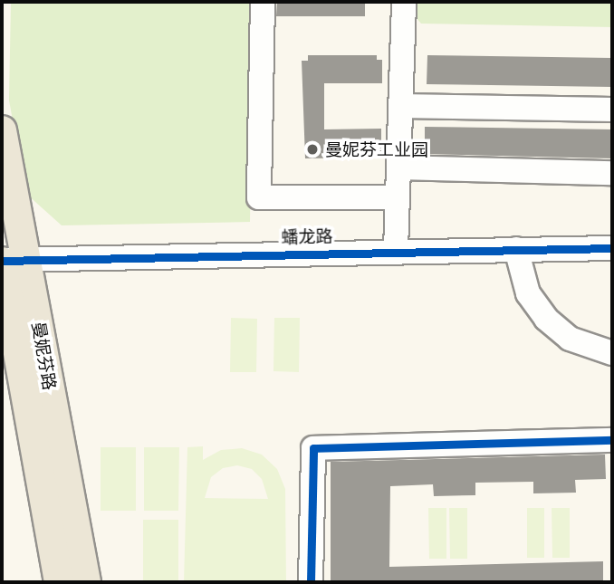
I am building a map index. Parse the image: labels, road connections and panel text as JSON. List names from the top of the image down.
{
  "streets": {
    "main road": ["曼妮芬路"],
    "street": ["蟠龙路"]
  },
  "crossings": [
    ["蟠龙路", "曼妮芬路"]
  ],
  "places": ["曼妮芬工业园"]
}
